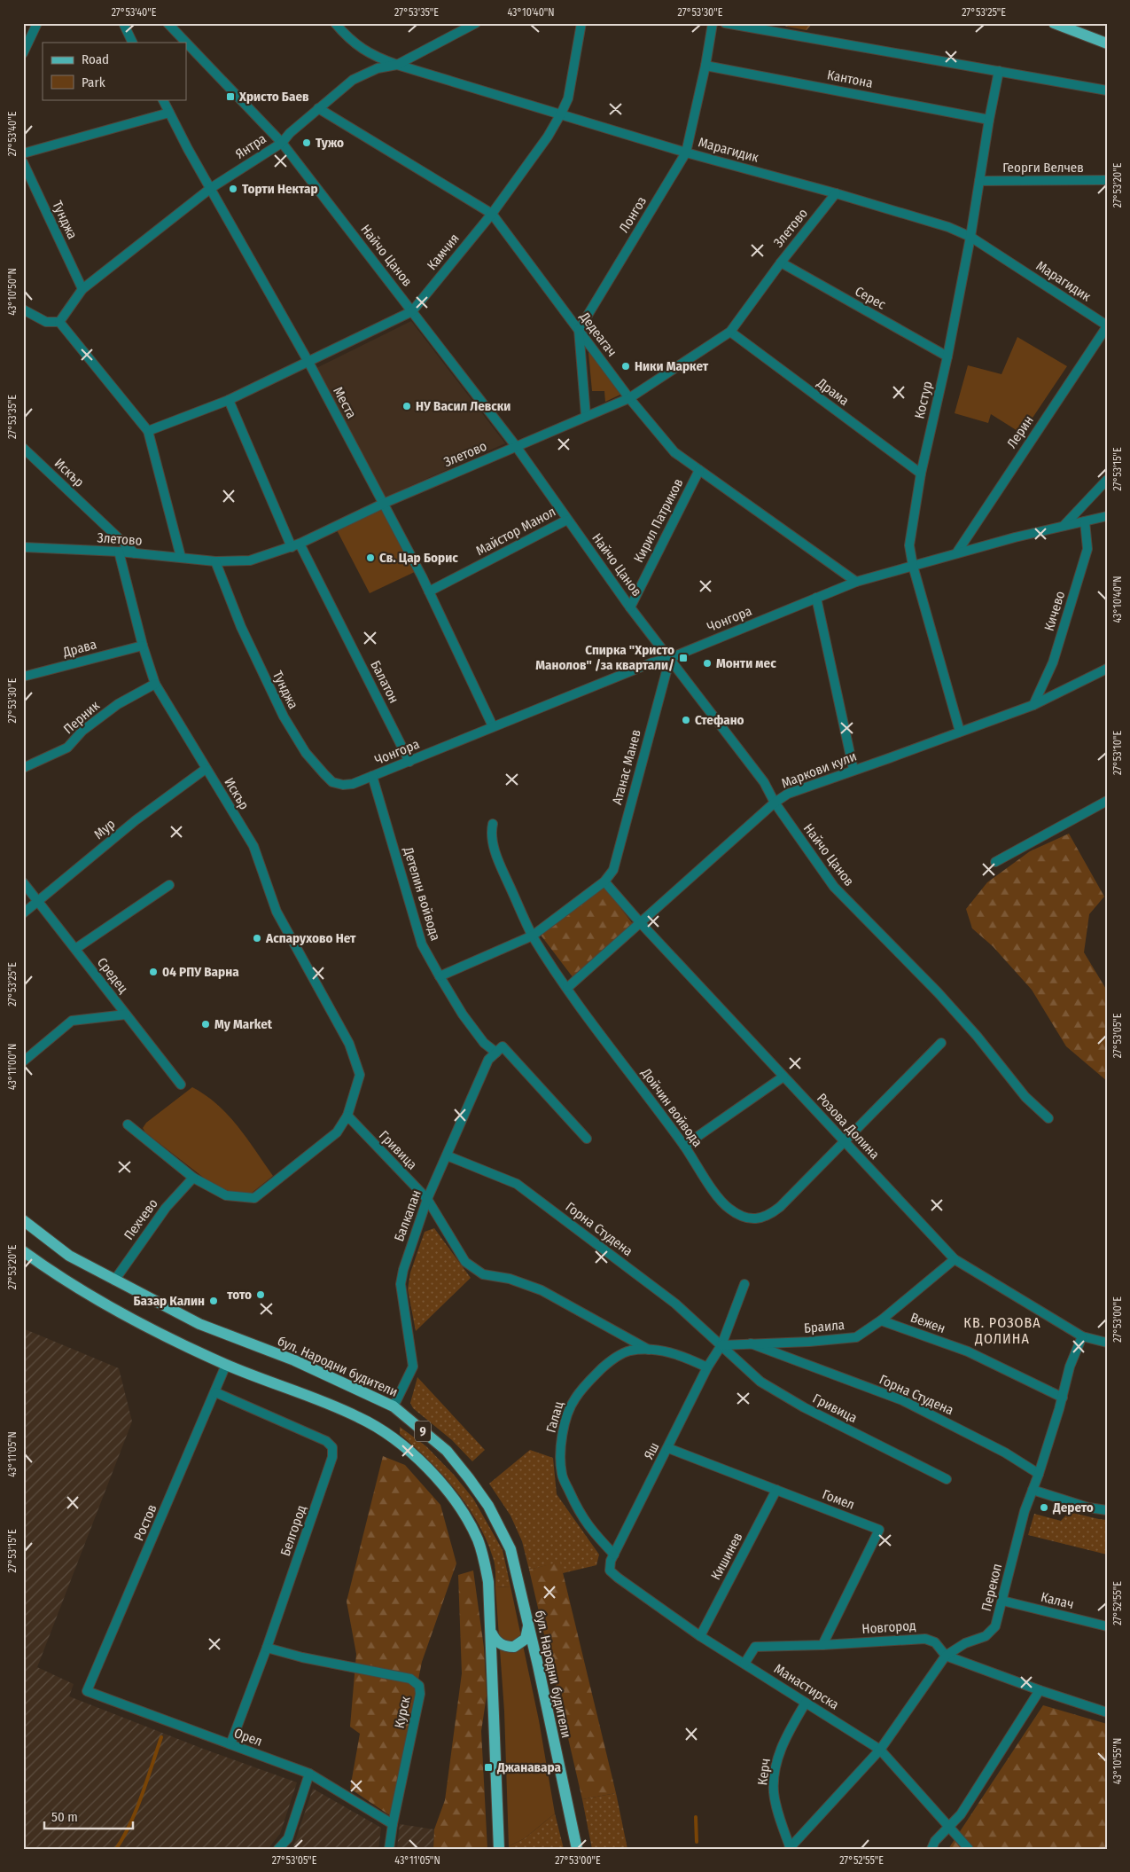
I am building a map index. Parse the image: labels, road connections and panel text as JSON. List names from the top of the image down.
{
  "streets": {
    "main road": ["бул. Народни будители", "9"],
    "street": [
      "Кантона",
      "Янтра",
      "Марагидик",
      "Георги Велчев",
      "Лонгоз",
      "Тунджа",
      "Злетово",
      "Камчия",
      "Найчо Цанов",
      "Серес",
      "Дедеагач",
      "Драма",
      "Костур",
      "Места",
      "Лерин",
      "Искър",
      "Кирил Патриков",
      "Майстор Манол",
      "Кичево",
      "Чонгора",
      "Драва",
      "Балатон",
      "Перник",
      "Атанас Манев",
      "Маркови кули",
      "Мур",
      "Детелин войвода",
      "Средец",
      "Дойчин войвода",
      "Розова Долина",
      "Гривица",
      "Балкапан",
      "Пехчево",
      "Горна Студена",
      "Вежен",
      "Браила",
      "Галац",
      "Яш",
      "Гомел",
      "Ростов",
      "Белгород",
      "Кишинев",
      "Перекоп",
      "Калач",
      "Новгород",
      "Манастирска",
      "Курск",
      "Орел",
      "Керч"
    ]
  },
  "crossings": [
    ["Кантона", "Лонгоз"],
    ["Кантона", "Костур"],
    ["Янтра", "Марагидик"],
    ["Янтра", "Тунджа"],
    ["Янтра", "Найчо Цанов"],
    ["Янтра", "Дедеагач"],
    ["Янтра", "Места"],
    ["Марагидик", "Лонгоз"],
    ["Марагидик", "Злетово"],
    ["Марагидик", "Камчия"],
    ["Марагидик", "Костур"],
    ["Марагидик", "Лерин"],
    ["Георги Велчев", "Костур"],
    ["Лонгоз", "Дедеагач"],
    ["Тунджа", "Злетово"],
    ["Тунджа", "Чонгора"],
    ["Тунджа", "Детелин войвода"],
    ["Злетово", "Найчо Цанов"],
    ["Злетово", "Серес"],
    ["Злетово", "Дедеагач"],
    ["Злетово", "Драма"],
    ["Злетово", "Места"],
    ["Злетово", "Искър"],
    ["Злетово", "Балатон"],
    ["Камчия", "Найчо Цанов"],
    ["Камчия", "Дедеагач"],
    ["Камчия", "Места"],
    ["Камчия", "Балатон"],
    ["Найчо Цанов", "Кирил Патриков"],
    ["Найчо Цанов", "Майстор Манол"],
    ["Найчо Цанов", "Чонгора"],
    ["Найчо Цанов", "Атанас Манев"],
    ["Найчо Цанов", "Маркови кули"],
    ["Серес", "Костур"],
    ["Дедеагач", "Кирил Патриков"],
    ["Дедеагач", "Чонгора"],
    ["Драма", "Костур"],
    ["Костур", "Чонгора"],
    ["Костур", "Маркови кули"],
    ["Места", "Майстор Манол"],
    ["Места", "Чонгора"],
    ["Лерин", "Чонгора"],
    ["Искър", "Драва"],
    ["Искър", "Перник"],
    ["Искър", "Мур"],
    ["Искър", "Гривица"],
    ["Кичево", "Чонгора"],
    ["Кичево", "Маркови кули"],
    ["Чонгора", "Балатон"],
    ["Чонгора", "Атанас Манев"],
    ["Чонгора", "Детелин войвода"],
    ["Атанас Манев", "Розова Долина"],
    ["Маркови кули", "Дойчин войвода"],
    ["Маркови кули", "Розова Долина"],
    ["Мур", "Средец"],
    ["Детелин войвода", "Балкапан"],
    ["Дойчин войвода", "Розова Долина"],
    ["Розова Долина", "Браила"],
    ["Розова Долина", "Перекоп"],
    ["Гривица", "Балкапан"],
    ["Гривица", "Горна Студена"],
    ["Гривица", "Браила"],
    ["Гривица", "Галац"],
    ["Гривица", "Яш"],
    ["Балкапан", "Горна Студена"],
    ["Балкапан", "бул. Народни будители"],
    ["Пехчево", "бул. Народни будители"],
    ["Горна Студена", "Браила"],
    ["Горна Студена", "Яш"],
    ["Горна Студена", "Перекоп"],
    ["Вежен", "Браила"],
    ["Вежен", "Перекоп"],
    ["Браила", "Яш"],
    ["Галац", "Яш"],
    ["9", "Ростов"],
    ["Яш", "Гомел"],
    ["Яш", "Манастирска"],
    ["Гомел", "Кишинев"],
    ["Гомел", "Новгород"],
    ["Ростов", "Белгород"],
    ["Ростов", "Орел"],
    ["Белгород", "Курск"],
    ["Белгород", "Орел"],
    ["Кишинев", "Манастирска"],
    ["Перекоп", "Калач"],
    ["Перекоп", "Новгород"],
    ["Перекоп", "Манастирска"],
    ["Перекоп", "Керч"],
    ["Новгород", "Манастирска"],
    ["Манастирска", "Керч"],
    ["Курск", "Орел"]
  ],
  "districts": ["КВ. РОЗОВА ДОЛИНА"],
  "places": {
    "transit": ["Христо Баев", "Спирка \"Христо Манолов\" /за квартали/", "Джанавара"],
    "other": [
      "Тужо",
      "Торти Нектар",
      "Ники Маркет",
      "НУ Васил Левски",
      "Св. Цар Борис",
      "Монти мес",
      "Стефано",
      "Аспарухово Нет",
      "04 РПУ Варна",
      "My Market",
      "тото",
      "Базар Калин",
      "Дерето"
    ]
  },
  "legend": ["Road", "Park"],
  "scale_bar": "50 m",
  "coordinates": [
    "27°53'40\"E",
    "27°53'35\"E",
    "43°10'40\"N",
    "27°53'30\"E",
    "27°53'25\"E",
    "27°53'20\"E",
    "43°10'50\"N",
    "27°53'15\"E",
    "27°53'10\"E",
    "27°53'05\"E",
    "43°11'00\"N",
    "27°53'00\"E",
    "43°11'05\"N",
    "27°52'55\"E",
    "43°10'55\"N"
  ]
}
